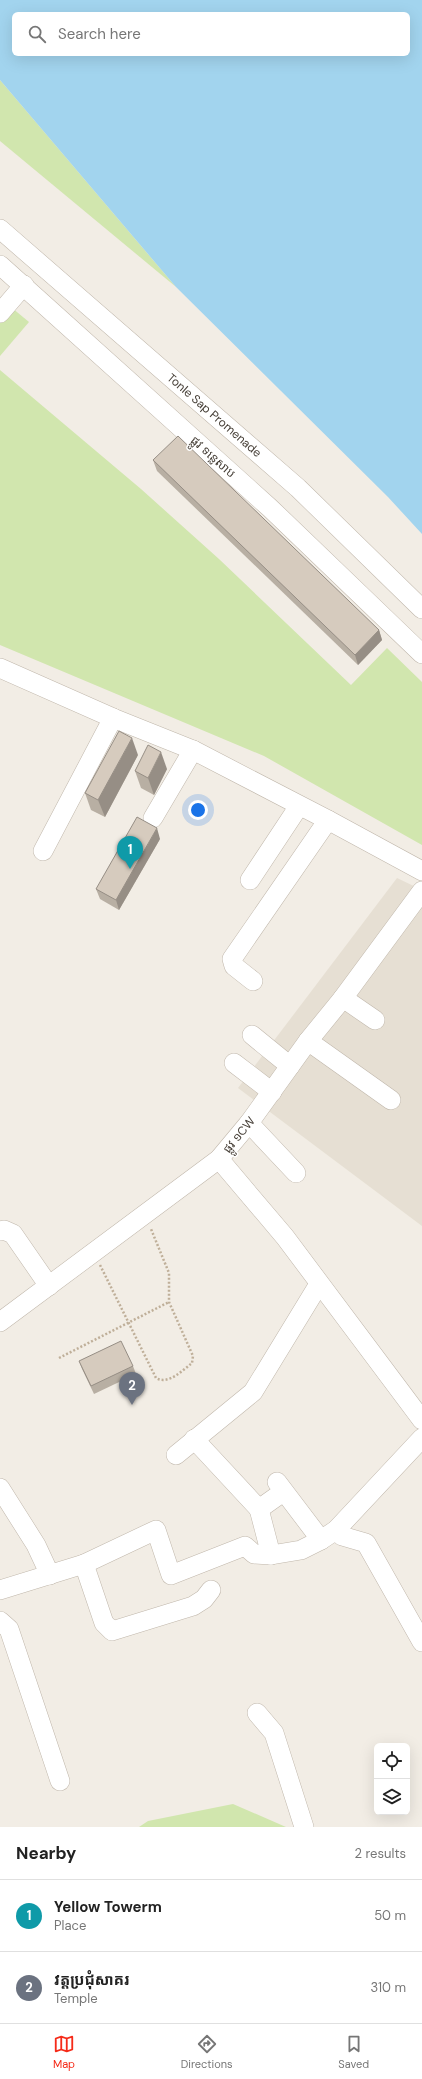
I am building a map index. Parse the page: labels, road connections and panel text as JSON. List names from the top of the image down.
{
  "streets": {
    "street": ["Tonle Sap Promenade", "ផ្លូវ ទន្លេសាប", "ផ្លូវ ១CW"]
  },
  "page": {
    "search": "Search here",
    "pins": ["1", "2"],
    "heading": ["Nearby", "2 results"],
    "list": [
      {
        "mark": "1",
        "name": "Yellow Towerm",
        "note": "Place",
        "value": "50 m"
      },
      {
        "mark": "2",
        "name": "វត្តប្រជុំសាគរ",
        "note": "Temple",
        "value": "310 m"
      }
    ],
    "nav": ["Map", "Directions", "Saved"]
  }
}
